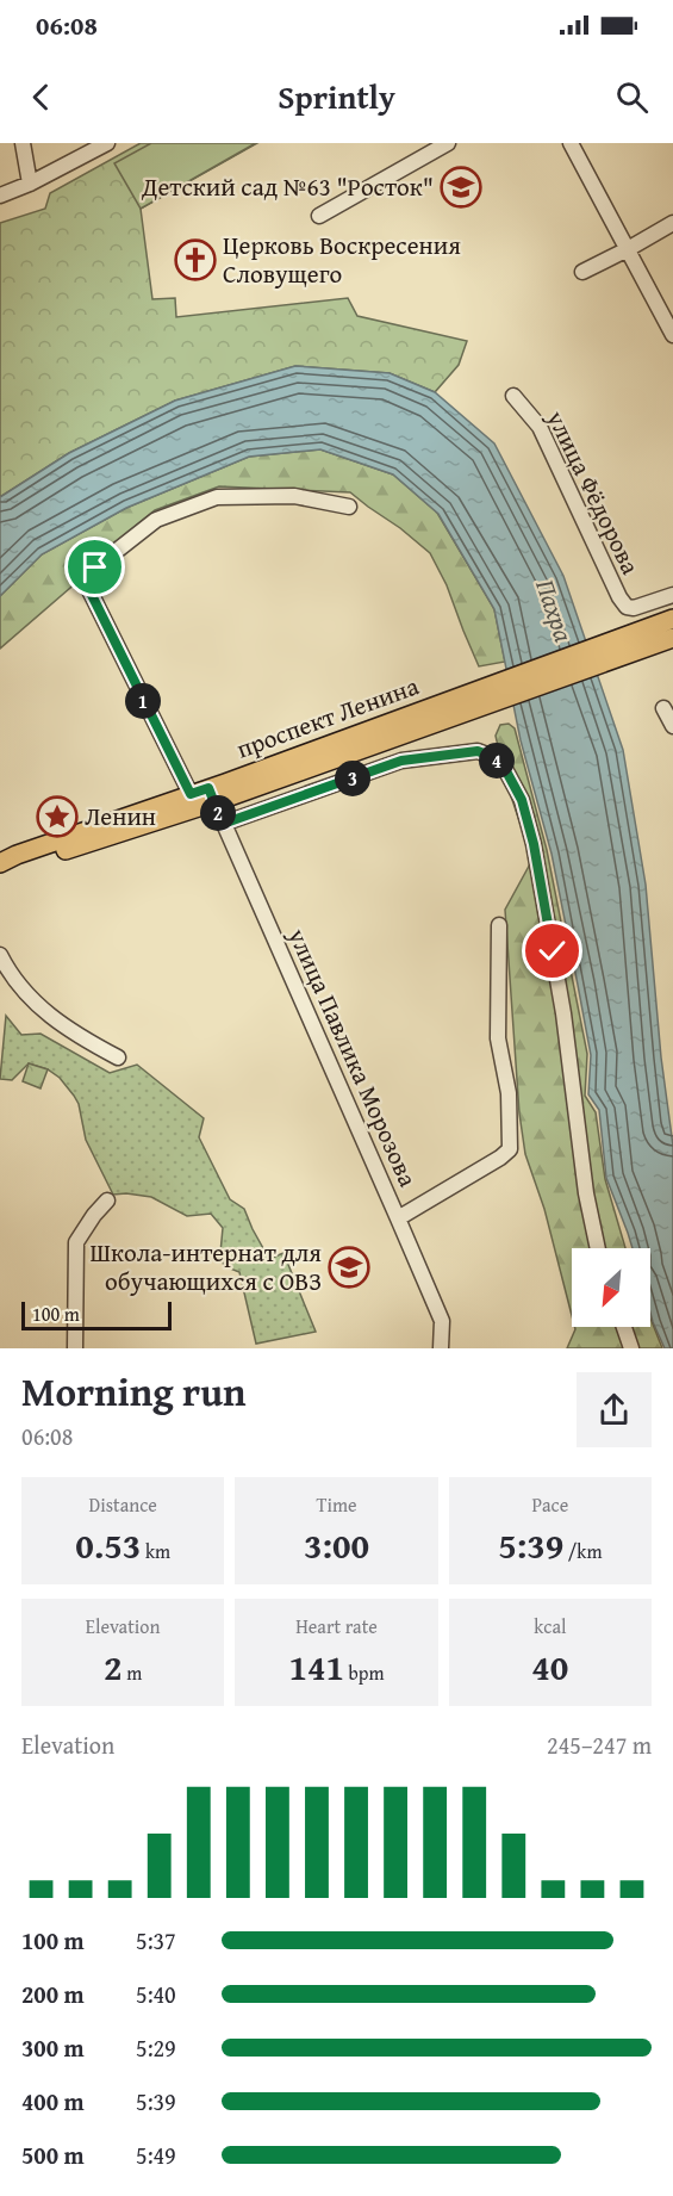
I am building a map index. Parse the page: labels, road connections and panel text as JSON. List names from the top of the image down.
{
  "streets": {
    "main road": ["проспект Ленина"],
    "street": ["улица Фёдорова", "улица Павлика Морозова"]
  },
  "crossings": [
    ["проспект Ленина", "улица Павлика Морозова"]
  ],
  "water": ["Пахра"],
  "places": {
    "school or university": ["Детский сад №63 \"Росток\"", "Школа-интернат для обучающихся с ОВЗ"],
    "church": ["Церковь Воскресения Словущего"],
    "place": ["Ленин"]
  },
  "scale_bar": "100 m",
  "north": "bottom left",
  "page": {
    "status": "06:08",
    "header": "Sprintly",
    "pins": [
      "1",
      "4",
      "3",
      "2"
    ],
    "scale": "100 m",
    "heading": ["Morning run", "06:08"],
    "stats": [
      ["Distance", "0.53 km"],
      ["Time", "3:00"],
      ["Pace", "5:39 /km"],
      ["Elevation", "2 m"],
      ["Heart rate", "141 bpm"],
      ["kcal", "40"]
    ],
    "chart": ["Elevation", "245–247 m"],
    "list": [
      {
        "name": "100 m",
        "note": "5:37"
      },
      {
        "name": "200 m",
        "note": "5:40"
      },
      {
        "name": "300 m",
        "note": "5:29"
      },
      {
        "name": "400 m",
        "note": "5:39"
      },
      {
        "name": "500 m",
        "note": "5:49"
      }
    ]
  }
}
